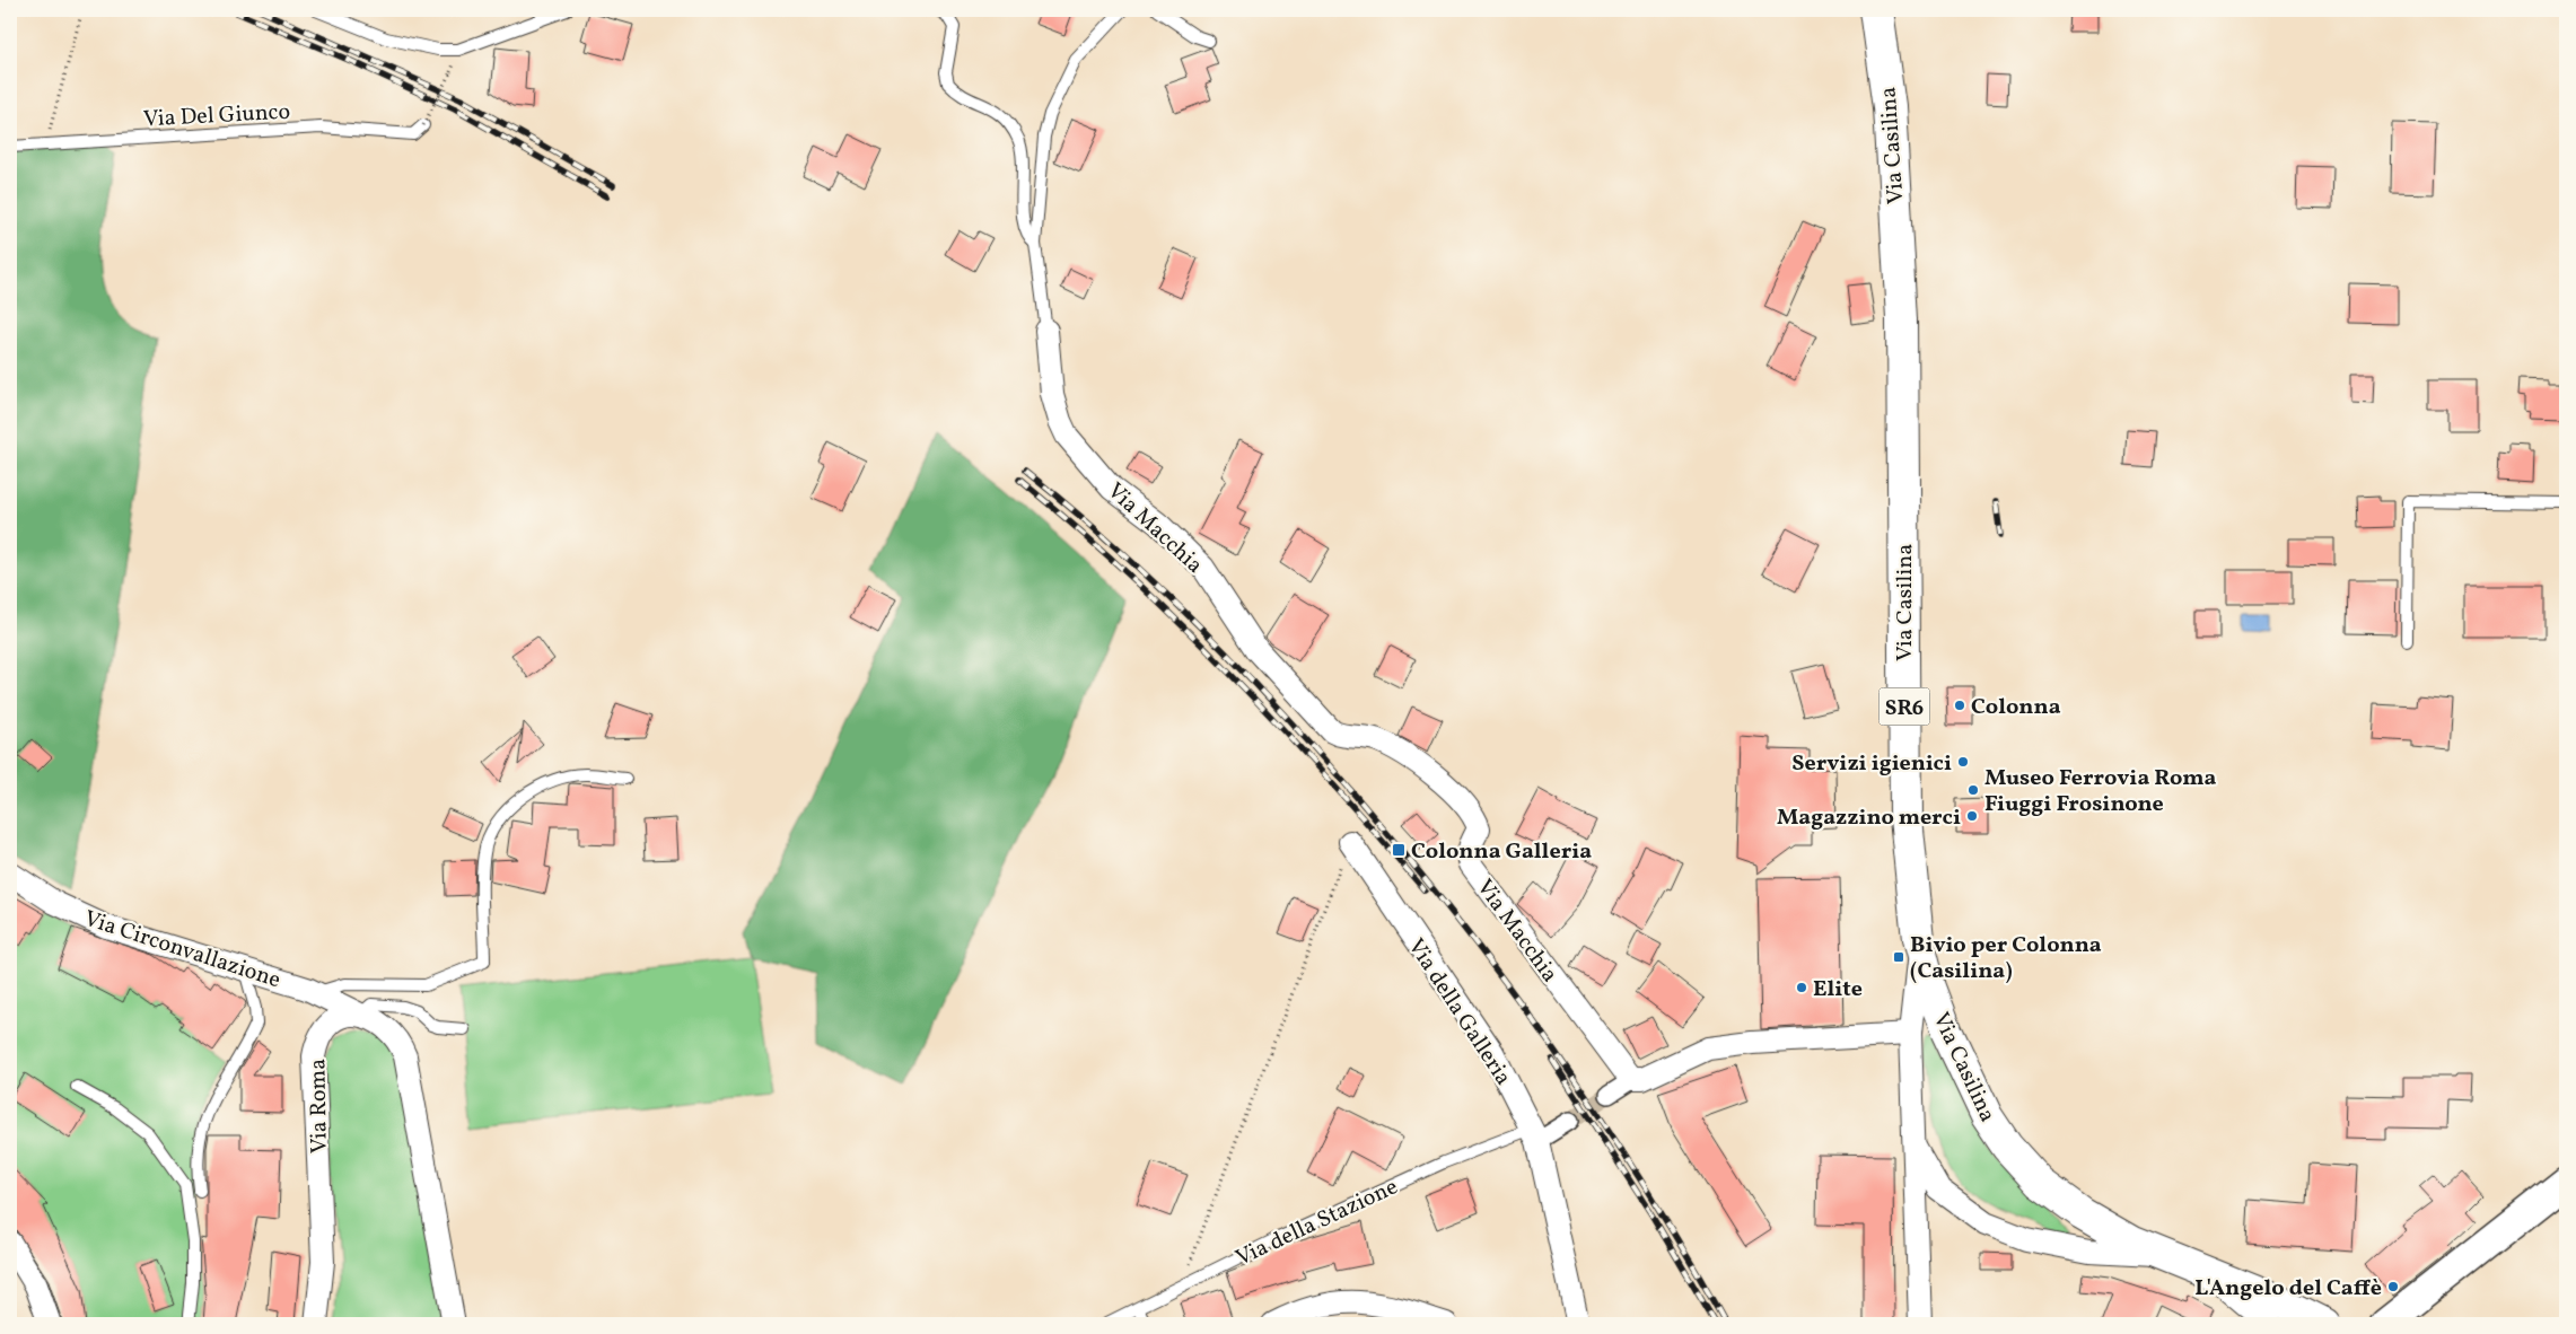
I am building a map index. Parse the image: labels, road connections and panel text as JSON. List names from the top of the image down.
{
  "streets": {
    "main road": ["Via Casilina", "SR6"],
    "street": [
      "Via Macchia",
      "Via Circonvallazione",
      "Via della Galleria",
      "Via Roma"
    ],
    "lane": ["Via Del Giunco", "Via della Stazione"]
  },
  "crossings": [
    ["Via Circonvallazione", "Via Roma"],
    ["Via della Galleria", "Via della Stazione"]
  ],
  "places": {
    "other": [
      "Colonna",
      "Servizi igienici",
      "Museo Ferrovia Roma Fiuggi Frosinone",
      "Magazzino merci",
      "Elite",
      "L'Angelo del Caffè"
    ],
    "transit": ["Colonna Galleria", "Bivio per Colonna (Casilina)"]
  }
}
